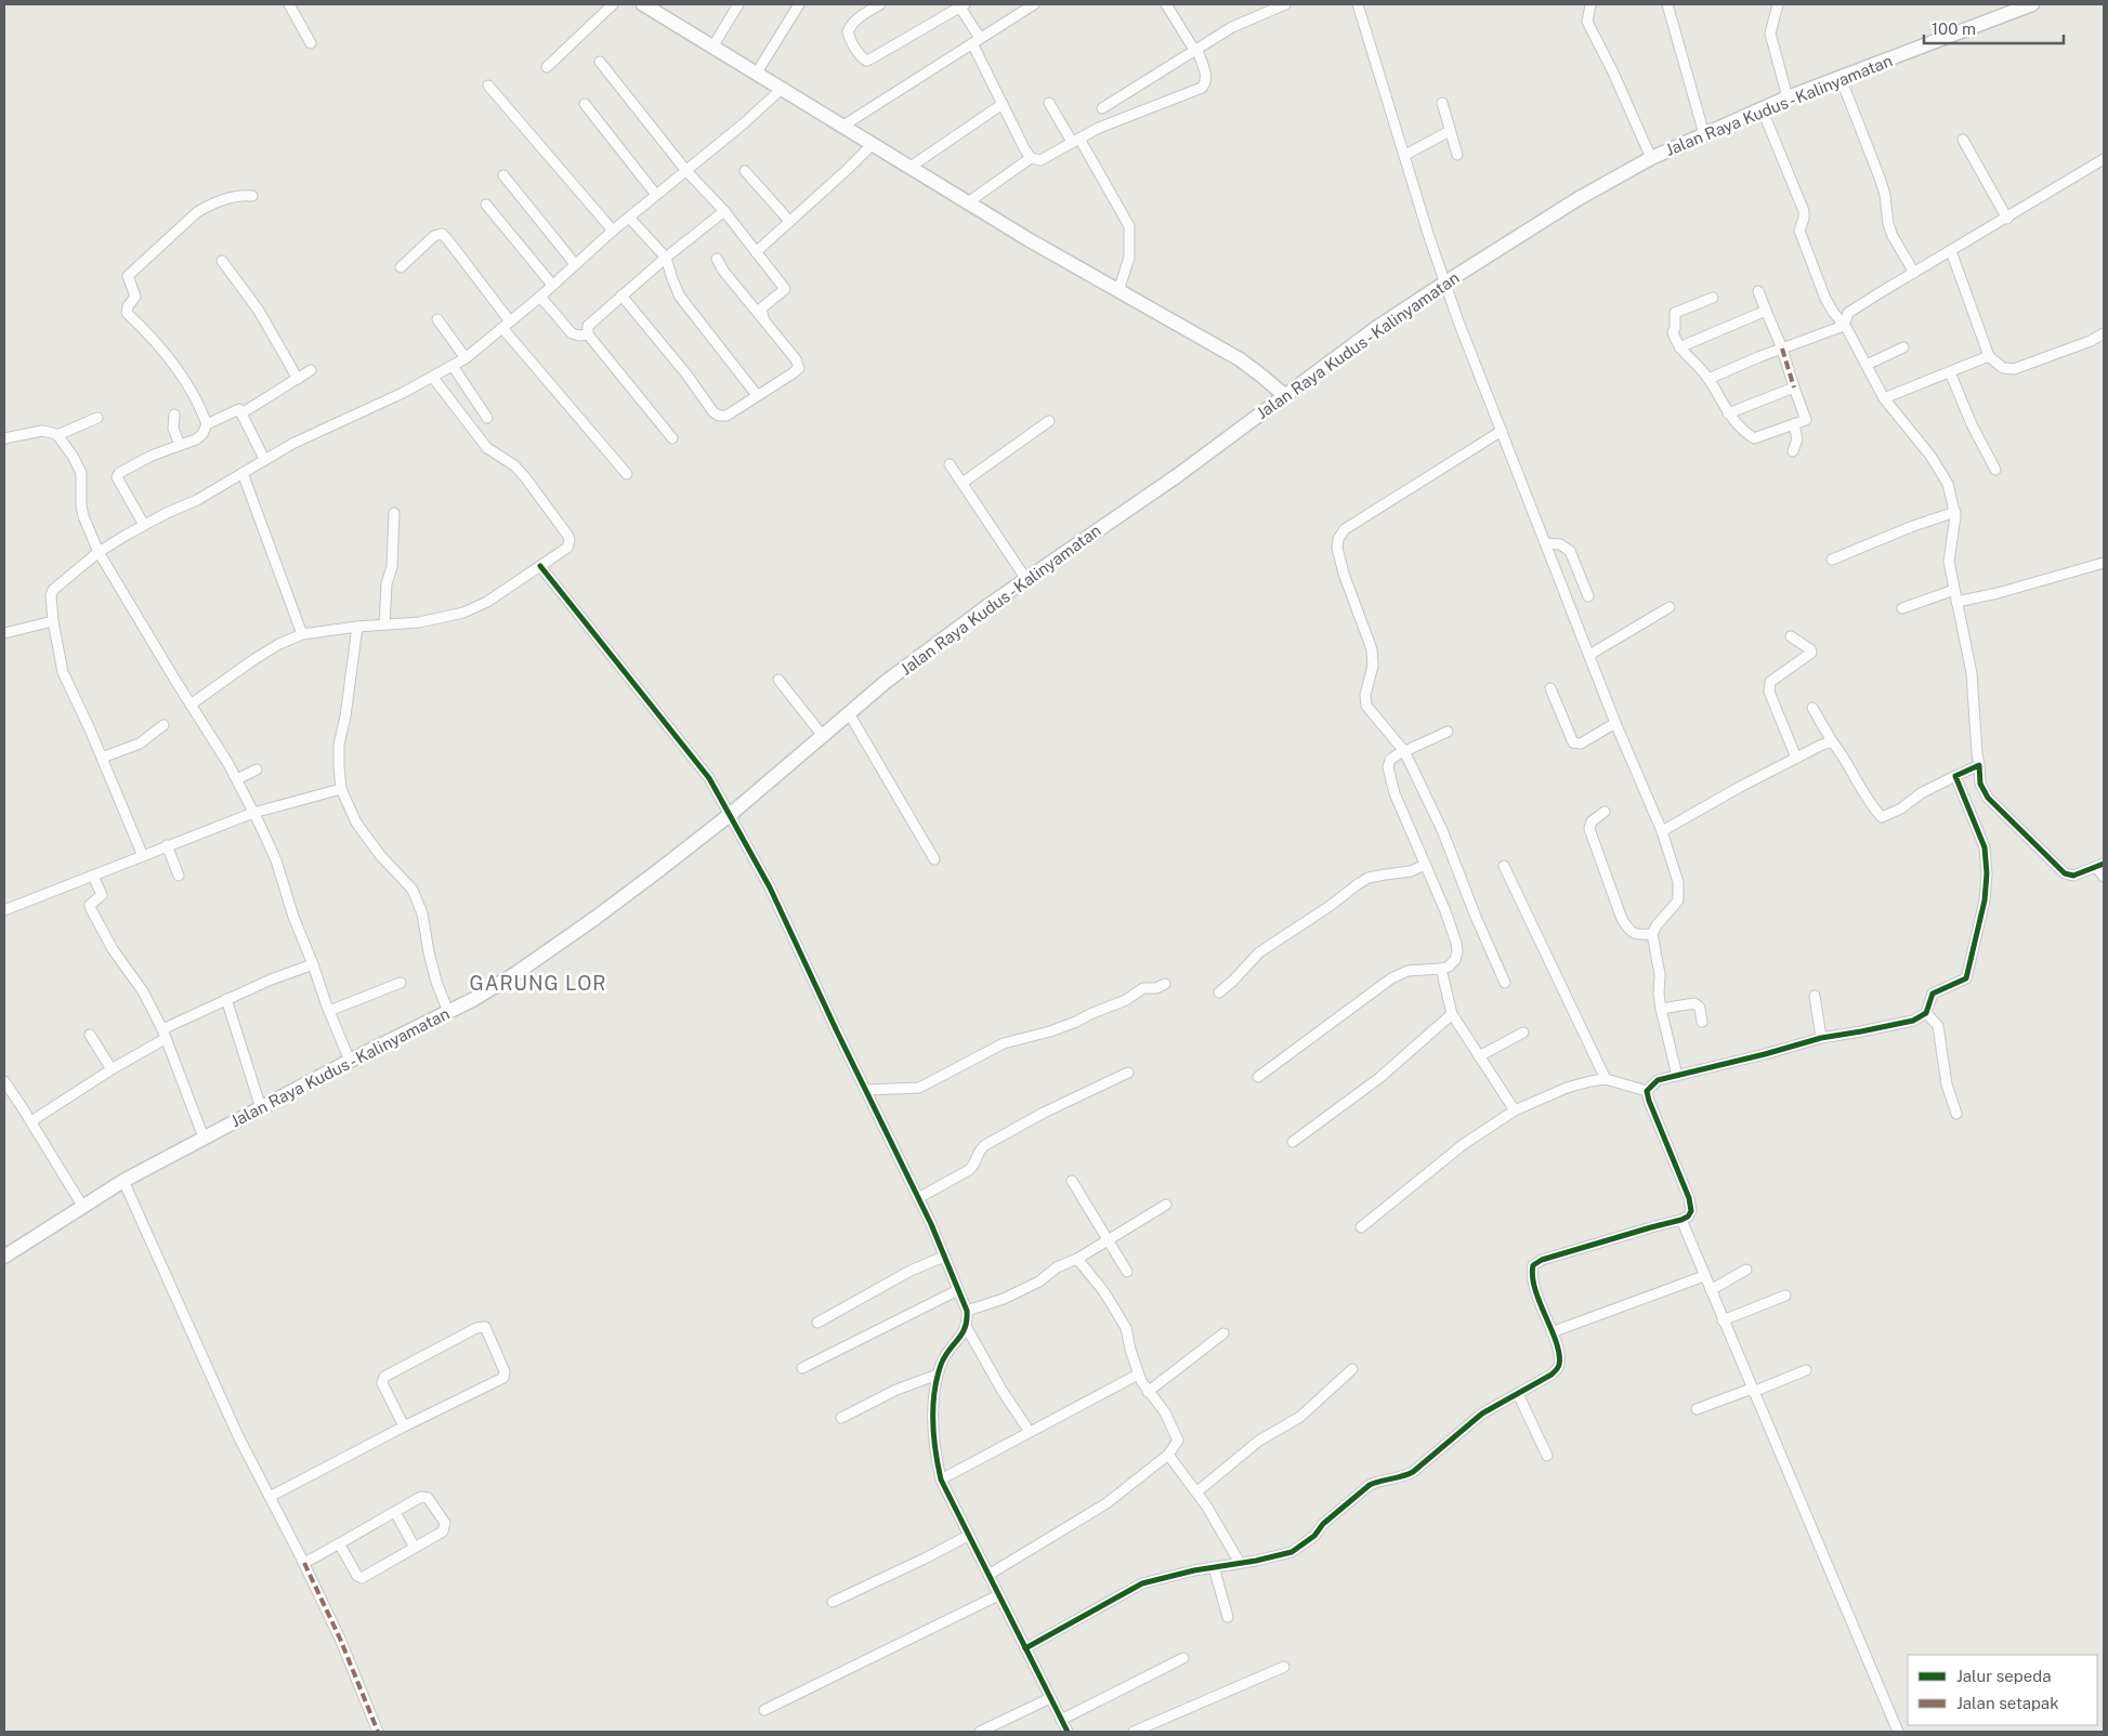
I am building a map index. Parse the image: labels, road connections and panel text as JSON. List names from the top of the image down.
{
  "streets": {
    "main road": ["Jalan Raya Kudus - Kalinyamatan"]
  },
  "districts": ["GARUNG LOR"],
  "legend": ["Jalur sepeda", "Jalan setapak"],
  "scale_bar": "100 m"
}
